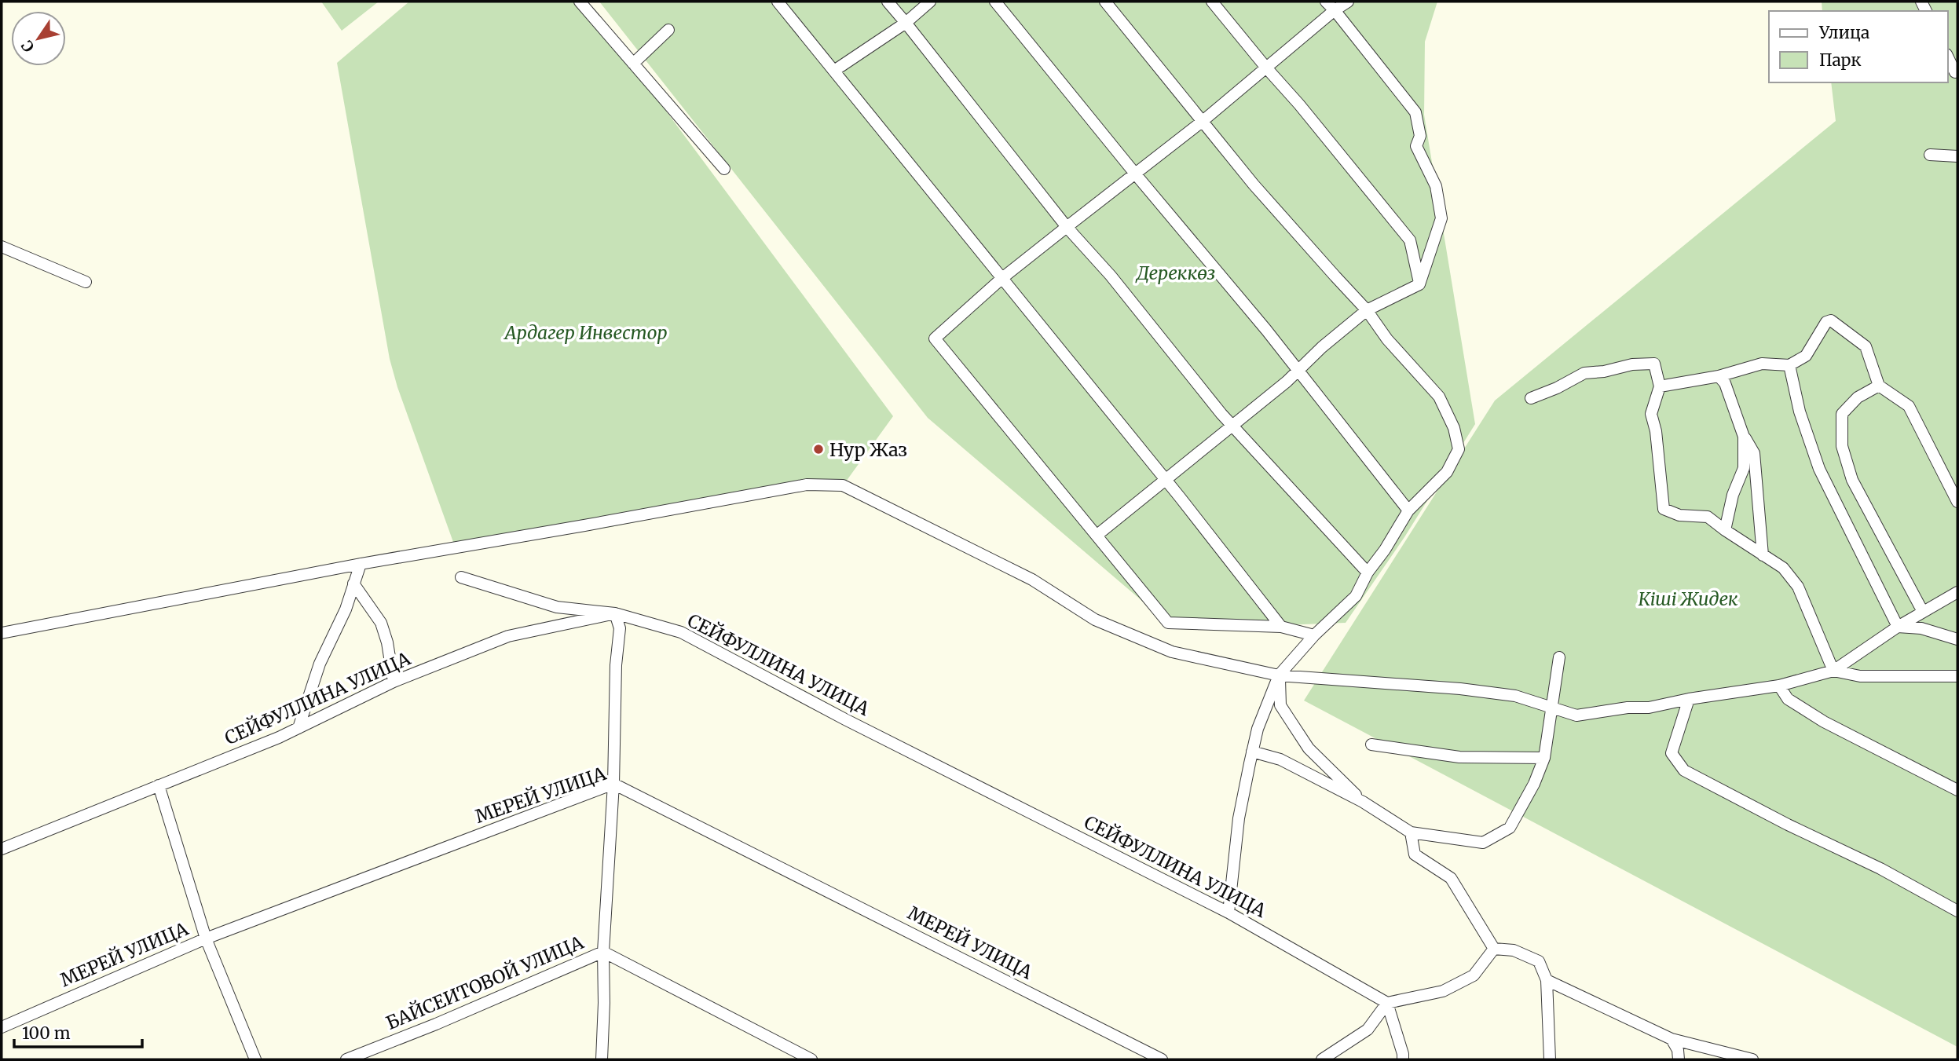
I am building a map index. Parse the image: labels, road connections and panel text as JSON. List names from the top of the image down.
{
  "streets": {
    "street": ["СЕЙФУЛЛИНА УЛИЦА", "МЕРЕЙ УЛИЦА", "БАЙСЕИТОВОЙ УЛИЦА"]
  },
  "parks": ["Дереккөз", "Ардагер Инвестор", "Кіші Жидек"],
  "places": ["Нур Жаз"],
  "legend": ["Улица", "Парк"],
  "scale_bar": "100 m",
  "north": "bottom left"
}
